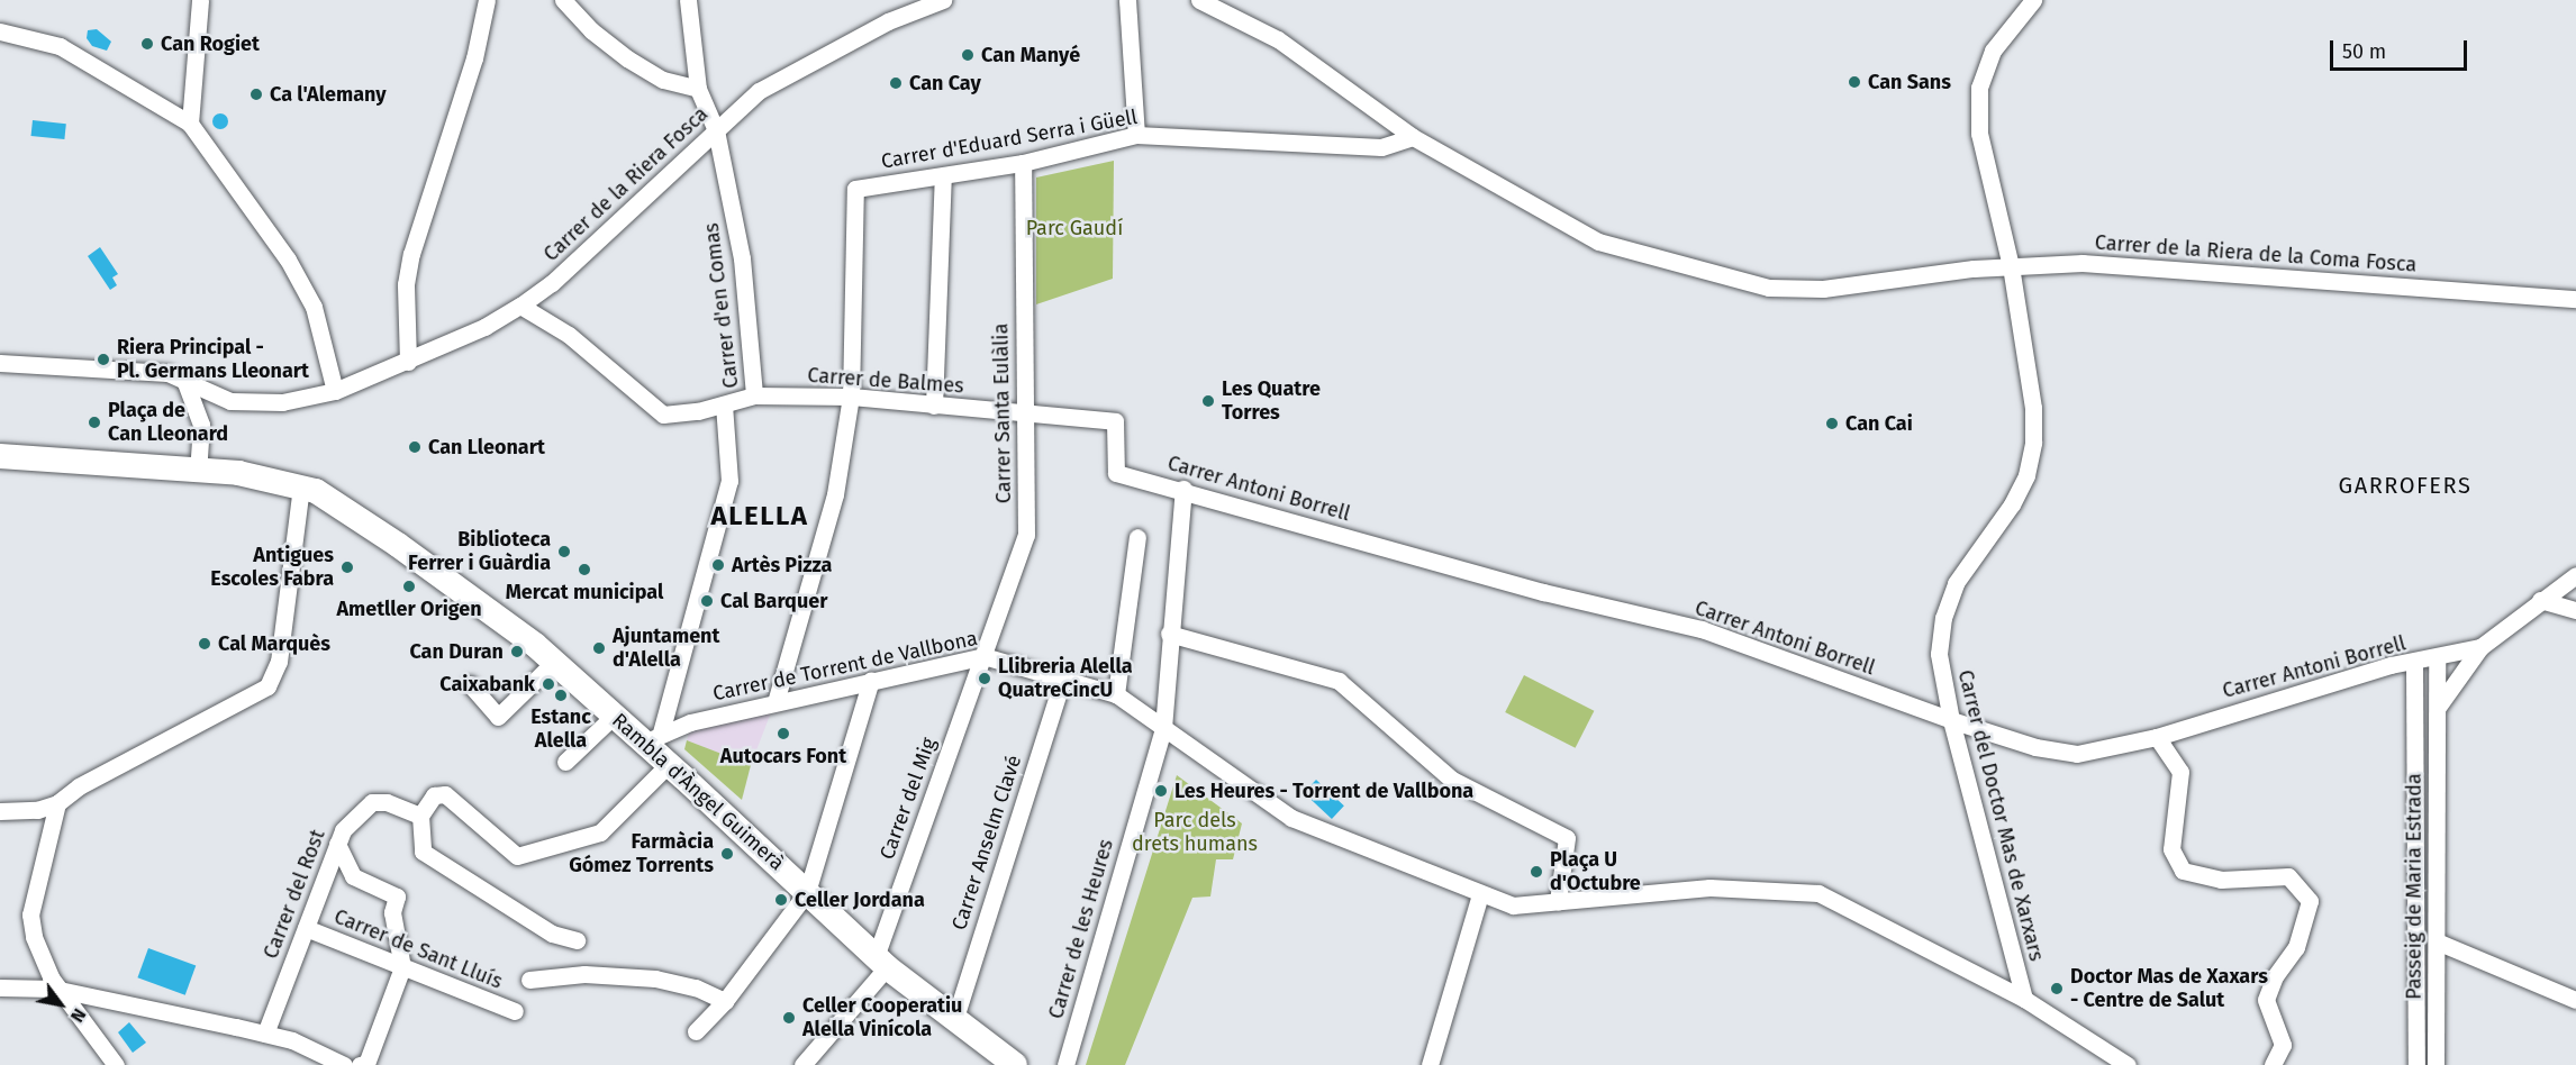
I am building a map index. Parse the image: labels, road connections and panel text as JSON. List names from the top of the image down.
{
  "streets": {
    "main road": ["Rambla d'Àngel Guimerà"],
    "street": [
      "Carrer d'Eduard Serra i Güell",
      "Carrer de la Riera Fosca",
      "Carrer de la Riera de la Coma Fosca",
      "Carrer d'en Comas",
      "Carrer de Balmes",
      "Carrer Santa Eulàlia",
      "Carrer Antoni Borrell",
      "Carrer de Torrent de Vallbona",
      "Carrer del Mig",
      "Carrer del Doctor Mas de Xarxars",
      "Carrer Anselm Clavé",
      "Passeig de Maria Estrada",
      "Carrer del Rost",
      "Carrer de les Heures",
      "Carrer de Sant Lluís"
    ]
  },
  "crossings": [
    ["Carrer d'Eduard Serra i Güell", "Carrer de la Riera de la Coma Fosca"],
    ["Carrer d'Eduard Serra i Güell", "Carrer de Balmes"],
    ["Carrer d'Eduard Serra i Güell", "Carrer Santa Eulàlia"],
    ["Carrer de la Riera Fosca", "Carrer d'en Comas"],
    ["Carrer de la Riera Fosca", "Carrer de Balmes"],
    ["Carrer de la Riera de la Coma Fosca", "Carrer del Doctor Mas de Xarxars"],
    ["Carrer d'en Comas", "Carrer de Balmes"],
    ["Carrer de Balmes", "Carrer Santa Eulàlia"],
    ["Carrer de Balmes", "Carrer Antoni Borrell"],
    ["Carrer Santa Eulàlia", "Carrer de Torrent de Vallbona"],
    ["Carrer Santa Eulàlia", "Carrer del Mig"],
    ["Carrer Antoni Borrell", "Carrer del Doctor Mas de Xarxars"],
    ["Carrer Antoni Borrell", "Passeig de Maria Estrada"],
    ["Carrer Antoni Borrell", "Carrer de les Heures"],
    ["Carrer de Torrent de Vallbona", "Rambla d'Àngel Guimerà"],
    ["Carrer de Torrent de Vallbona", "Carrer del Mig"],
    ["Carrer de Torrent de Vallbona", "Carrer del Doctor Mas de Xarxars"],
    ["Carrer de Torrent de Vallbona", "Carrer Anselm Clavé"],
    ["Carrer de Torrent de Vallbona", "Carrer de les Heures"],
    ["Rambla d'Àngel Guimerà", "Carrer del Mig"],
    ["Rambla d'Àngel Guimerà", "Carrer Anselm Clavé"],
    ["Carrer del Rost", "Carrer de Sant Lluís"]
  ],
  "districts": ["GARROFERS", "ALELLA"],
  "parks": ["Parc Gaudí", "Parc dels drets humans"],
  "places": [
    "Can Rogiet",
    "Can Manyé",
    "Can Sans",
    "Can Cay",
    "Ca l'Alemany",
    "Riera Principal - Pl. Germans Lleonart",
    "Les Quatre Torres",
    "Plaça de Can Lleonard",
    "Can Cai",
    "Can Lleonart",
    "Biblioteca Ferrer i Guàrdia",
    "Artès Pizza",
    "Antigues Escoles Fabra",
    "Mercat municipal",
    "Ametller Origen",
    "Cal Barquer",
    "Cal Marquès",
    "Ajuntament d'Alella",
    "Can Duran",
    "Llibreria Alella QuatreCincU",
    "Caixabank",
    "Estanc Alella",
    "Autocars Font",
    "Les Heures - Torrent de Vallbona",
    "Farmàcia Gómez Torrents",
    "Plaça U d'Octubre",
    "Celler Jordana",
    "Doctor Mas de Xaxars - Centre de Salut",
    "Celler Cooperatiu Alella Vinícola"
  ],
  "scale_bar": "50 m",
  "north": "bottom right"
}
